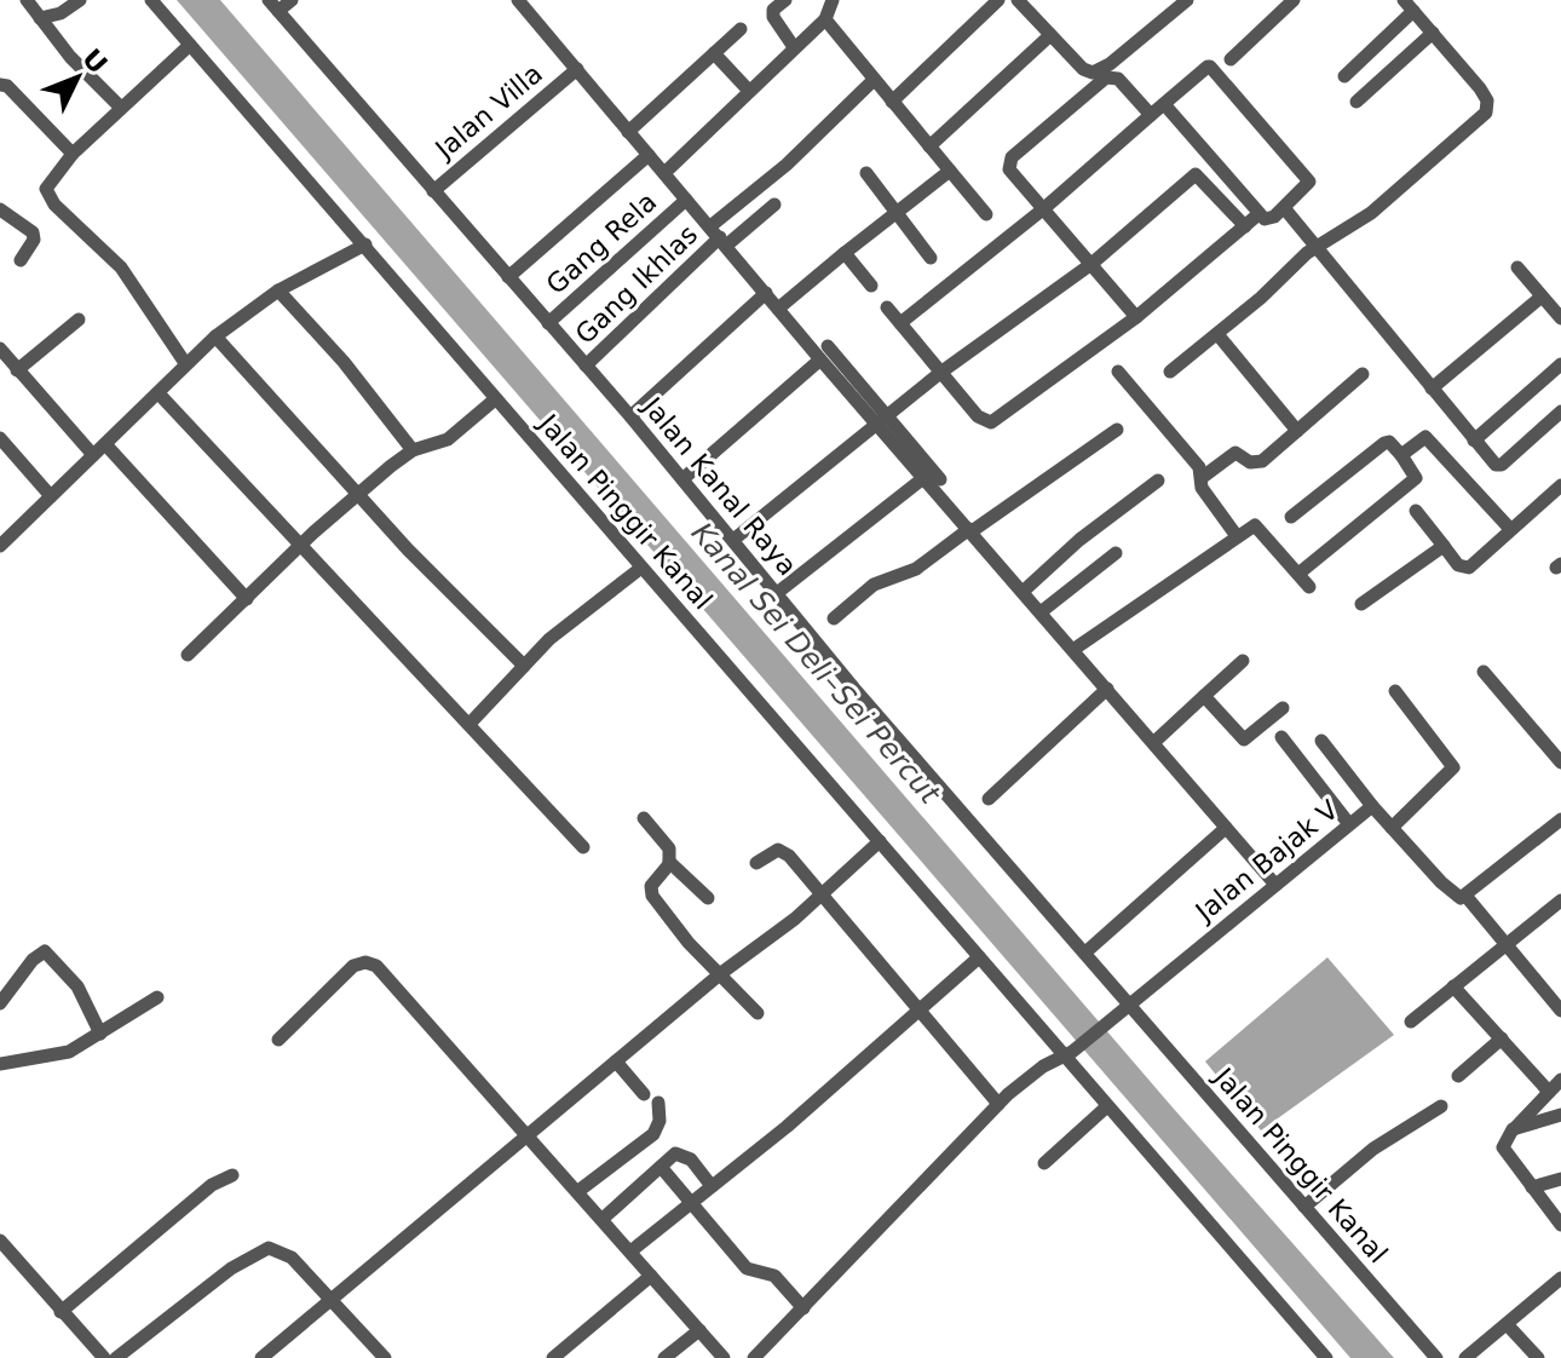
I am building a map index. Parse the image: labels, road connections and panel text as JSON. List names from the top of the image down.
{
  "streets": {
    "street": [
      "Jalan Villa",
      "Gang Rela",
      "Gang Ikhlas",
      "Jalan Kanal Raya",
      "Jalan Pinggir Kanal",
      "Jalan Bajak V"
    ]
  },
  "crossings": [
    ["Jalan Villa", "Jalan Kanal Raya"],
    ["Gang Rela", "Jalan Kanal Raya"],
    ["Gang Ikhlas", "Jalan Kanal Raya"],
    ["Jalan Kanal Raya", "Jalan Pinggir Kanal"],
    ["Jalan Kanal Raya", "Jalan Bajak V"],
    ["Jalan Pinggir Kanal", "Jalan Bajak V"]
  ],
  "water": ["Kanal Sei Deli–Sei Percut"],
  "north": "top right"
}
